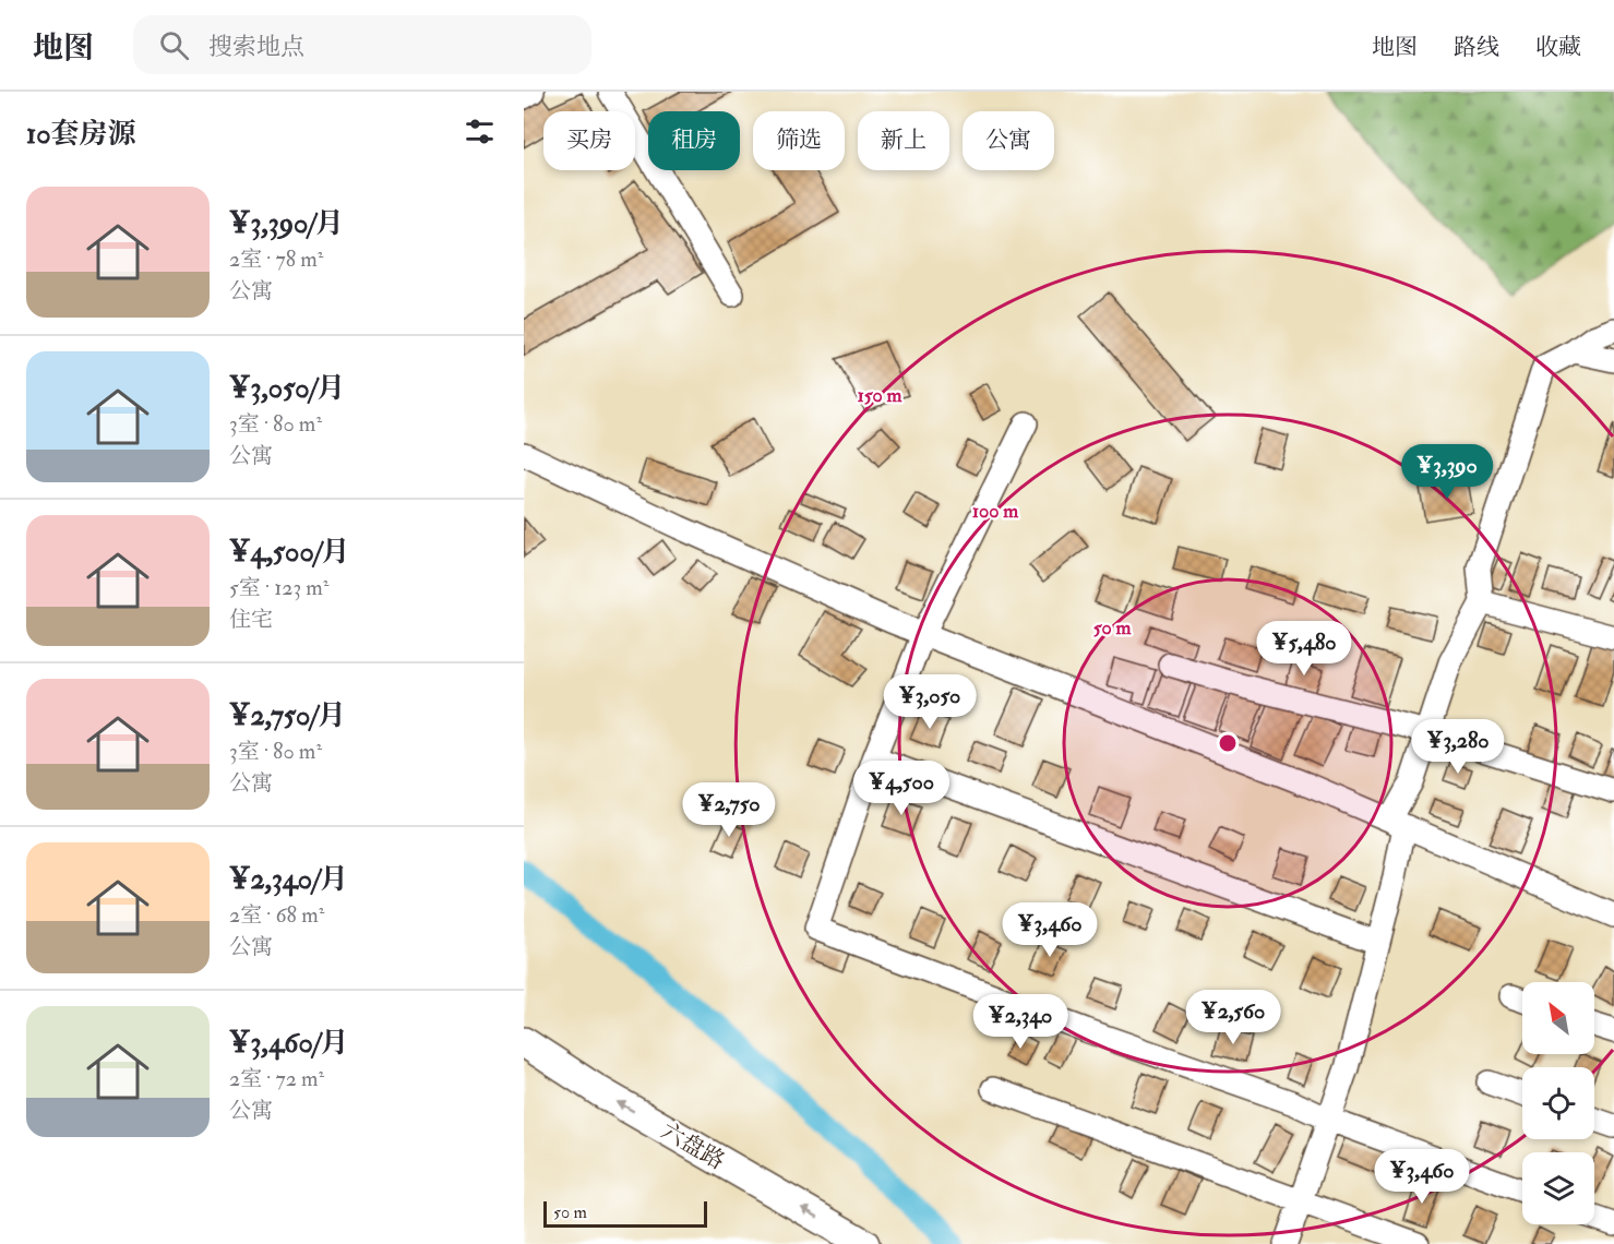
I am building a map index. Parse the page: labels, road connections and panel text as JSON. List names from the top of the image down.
{
  "streets": {
    "main road": ["六盘路"]
  },
  "one_way": ["六盘路"],
  "scale_bar": "50 m",
  "north": "top left",
  "page": {
    "header": "地图",
    "search": "搜索地点",
    "nav": ["地图", "路线", "收藏"],
    "heading": "10套房源",
    "chip": [
      "买房",
      "租房",
      "筛选",
      "新上",
      "公寓"
    ],
    "list": [
      {
        "name": "¥3,390/月",
        "note": "2室 · 78 m² · 公寓"
      },
      {
        "name": "¥3,050/月",
        "note": "3室 · 80 m² · 公寓"
      },
      {
        "name": "¥4,500/月",
        "note": "5室 · 123 m² · 住宅"
      },
      {
        "name": "¥2,750/月",
        "note": "3室 · 80 m² · 公寓"
      },
      {
        "name": "¥2,340/月",
        "note": "2室 · 68 m² · 公寓"
      },
      {
        "name": "¥3,460/月",
        "note": "2室 · 72 m² · 公寓"
      }
    ],
    "price": [
      "¥3,390",
      "¥5,480",
      "¥3,050",
      "¥3,280",
      "¥4,500",
      "¥2,750",
      "¥3,460",
      "¥2,560",
      "¥2,340",
      "¥3,460"
    ],
    "scale": "50 m"
  },
  "rings": ["150 m", "100 m", "50 m"]
}
